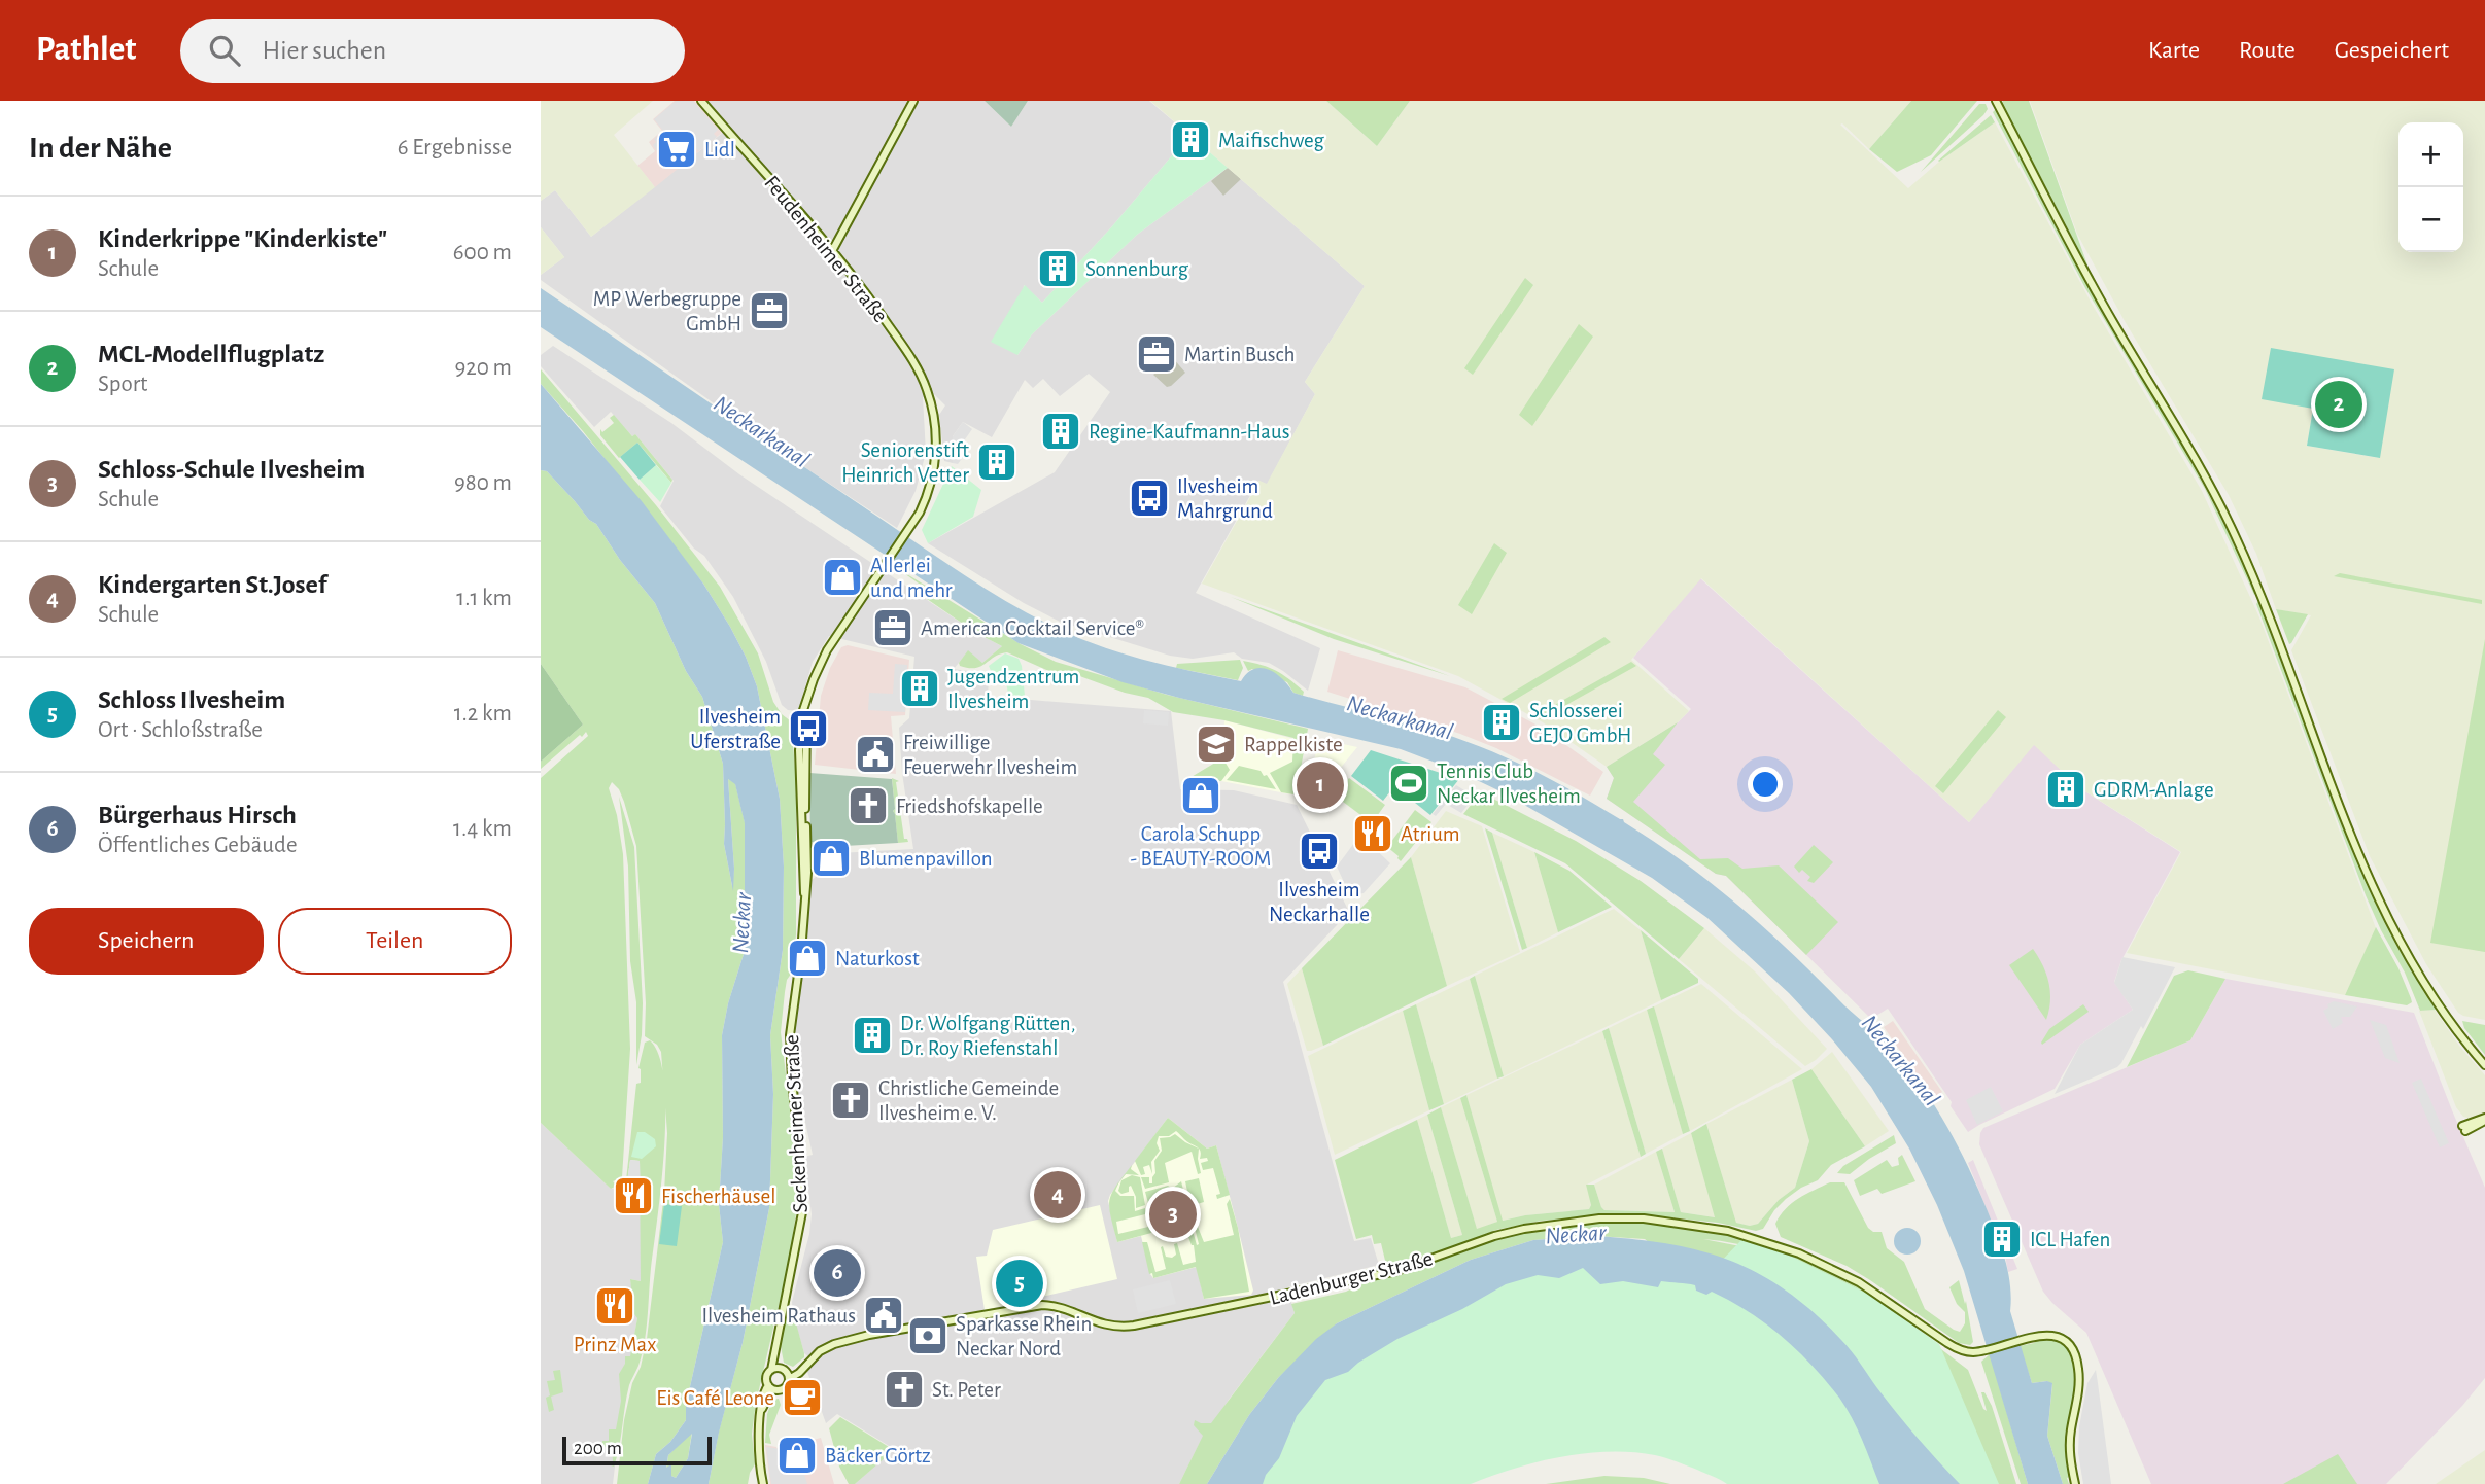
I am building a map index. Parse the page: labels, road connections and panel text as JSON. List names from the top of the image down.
{
  "streets": {
    "main road": ["Feudenheimer Straße", "Seckenheimer Straße", "Ladenburger Straße"]
  },
  "crossings": [
    ["Feudenheimer Straße", "Seckenheimer Straße"]
  ],
  "water": ["Neckarkanal", "Neckar"],
  "places": {
    "building": [
      "Maifischweg",
      "Sonnenburg",
      "Regine-Kaufmann-Haus",
      "Seniorenstift Heinrich Vetter",
      "Jugendzentrum Ilvesheim",
      "Schlosserei GEJO GmbH",
      "GDRM-Anlage",
      "Dr. Wolfgang Rütten, Dr. Roy Riefenstahl",
      "ICL Hafen"
    ],
    "supermarket": ["Lidl"],
    "office": ["MP Werbegruppe GmbH", "Martin Busch", "American Cocktail Service®"],
    "bus stop": ["Ilvesheim Mahrgrund", "Ilvesheim Uferstraße", "Ilvesheim Neckarhalle"],
    "shop": [
      "Allerlei und mehr",
      "Carola Schupp - BEAUTY-ROOM",
      "Blumenpavillon",
      "Naturkost",
      "Bäcker Görtz"
    ],
    "school or university": ["Rappelkiste"],
    "public building": ["Freiwillige Feuerwehr Ilvesheim", "Ilvesheim Rathaus"],
    "sports": ["Tennis Club Neckar Ilvesheim"],
    "church": ["Friedshofskapelle", "Christliche Gemeinde Ilvesheim e. V.", "St. Peter"],
    "restaurant": ["Atrium", "Fischerhäusel", "Prinz Max"],
    "bank": ["Sparkasse Rhein Neckar Nord"],
    "cafe": ["Eis Café Leone"]
  },
  "scale_bar": "200 m",
  "page": {
    "header": "Pathlet",
    "search": "Hier suchen",
    "nav": ["Karte", "Route", "Gespeichert"],
    "heading": ["In der Nähe", "6 Ergebnisse"],
    "map_buttons": ["+", "−"],
    "list": [
      {
        "mark": "1",
        "name": "Kinderkrippe \"Kinderkiste\"",
        "note": "Schule",
        "value": "600 m"
      },
      {
        "mark": "2",
        "name": "MCL-Modellflugplatz",
        "note": "Sport",
        "value": "920 m"
      },
      {
        "mark": "3",
        "name": "Schloss-Schule Ilvesheim",
        "note": "Schule",
        "value": "980 m"
      },
      {
        "mark": "4",
        "name": "Kindergarten St.Josef",
        "note": "Schule",
        "value": "1.1 km"
      },
      {
        "mark": "5",
        "name": "Schloss Ilvesheim",
        "note": "Ort · Schloßstraße",
        "value": "1.2 km"
      },
      {
        "mark": "6",
        "name": "Bürgerhaus Hirsch",
        "note": "Öffentliches Gebäude",
        "value": "1.4 km"
      }
    ],
    "pins": [
      "2",
      "1",
      "4",
      "3",
      "6",
      "5"
    ],
    "buttons": ["Speichern", "Teilen"],
    "scale": "200 m"
  }
}
